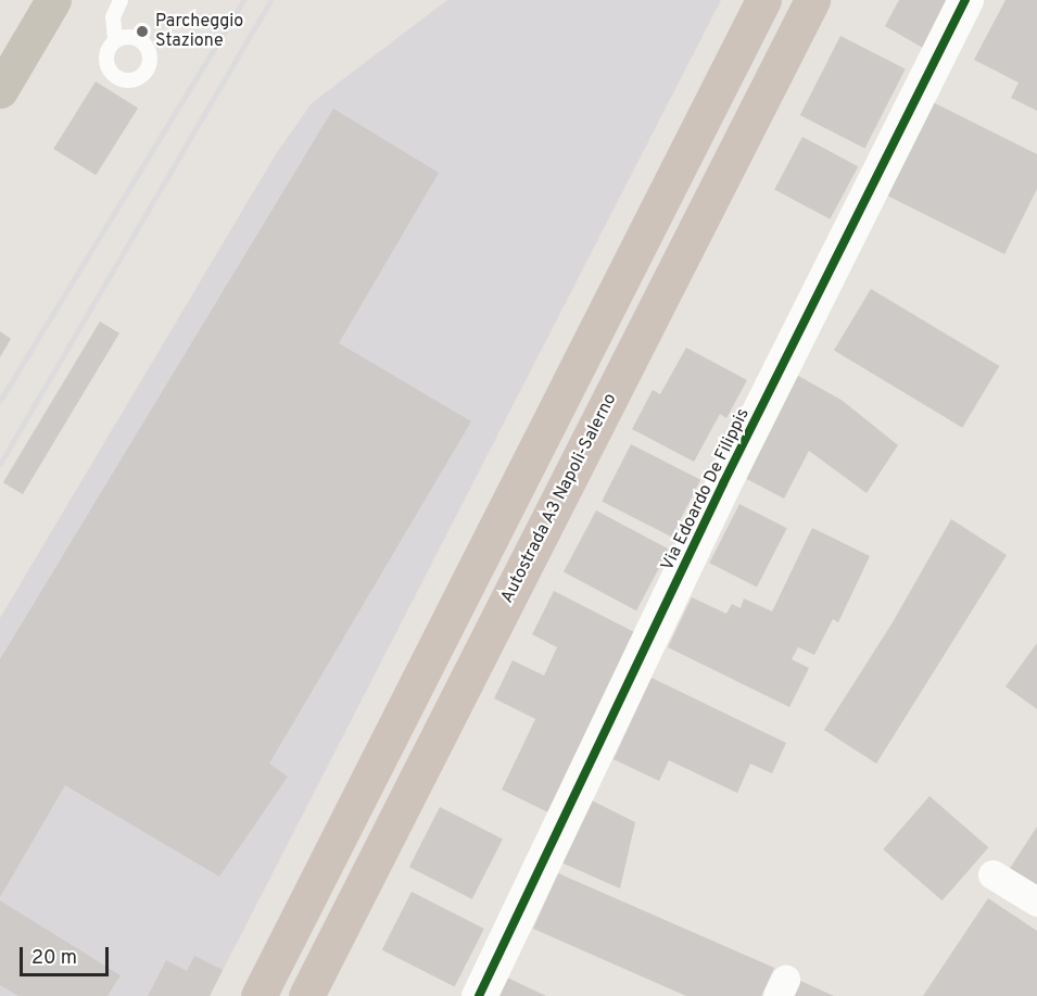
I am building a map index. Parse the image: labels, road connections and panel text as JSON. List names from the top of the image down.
{
  "streets": {
    "highway": ["Autostrada A3 Napoli-Salerno"],
    "street": ["Via Edoardo De Filippis"]
  },
  "places": ["Parcheggio Stazione"],
  "scale_bar": "20 m"
}
